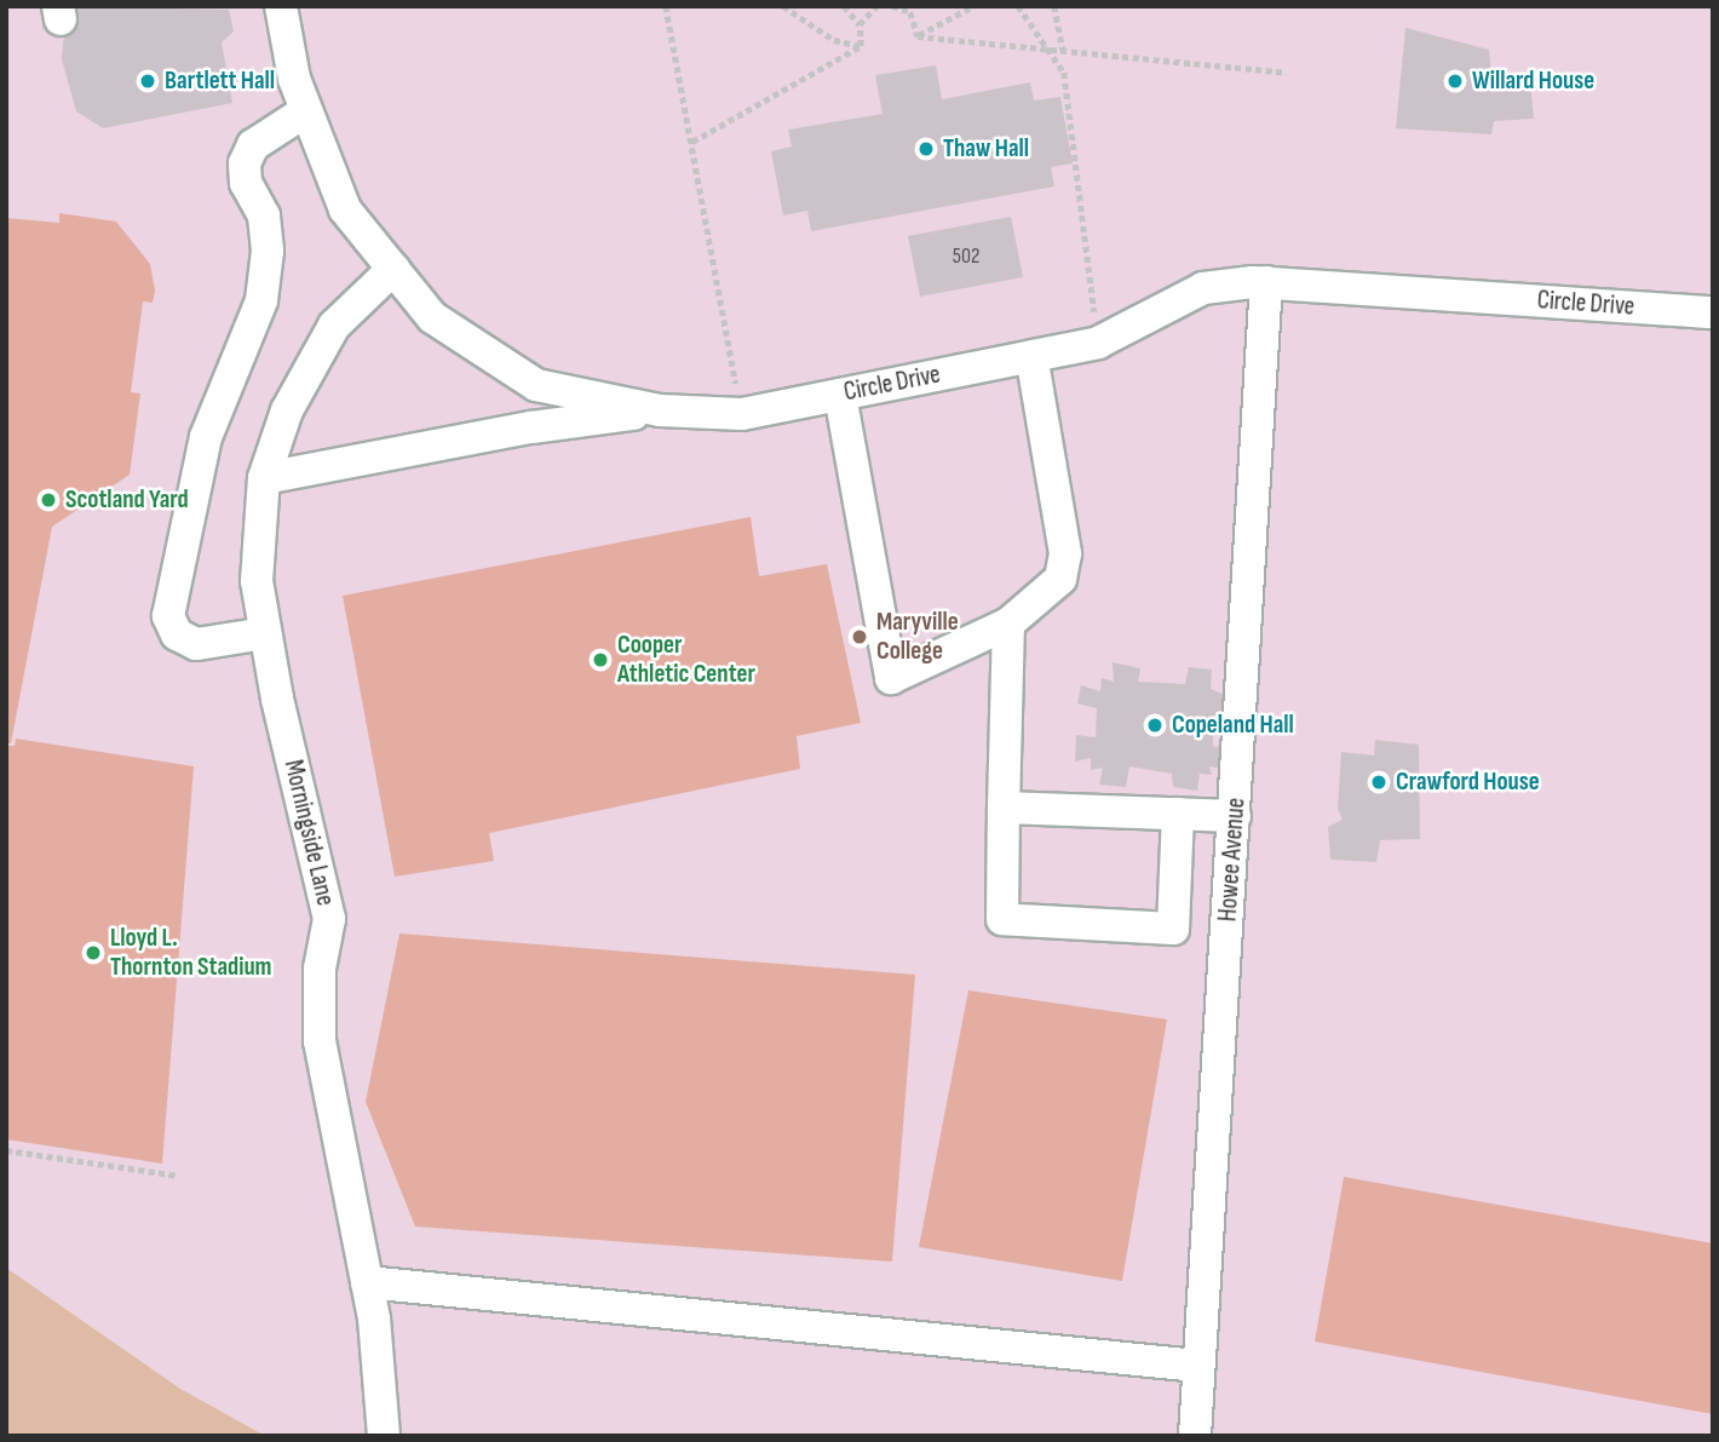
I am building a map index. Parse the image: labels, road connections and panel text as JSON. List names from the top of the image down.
{
  "streets": {
    "street": ["Circle Drive", "Morningside Lane", "Howee Avenue"]
  },
  "crossings": [
    ["Circle Drive", "Morningside Lane"],
    ["Circle Drive", "Howee Avenue"]
  ],
  "places": [
    "Bartlett Hall",
    "Willard House",
    "Thaw Hall",
    "Scotland Yard",
    "Maryville College",
    "Cooper Athletic Center",
    "Copeland Hall",
    "Crawford House",
    "Lloyd L. Thornton Stadium"
  ],
  "house_numbers": ["502"]
}
